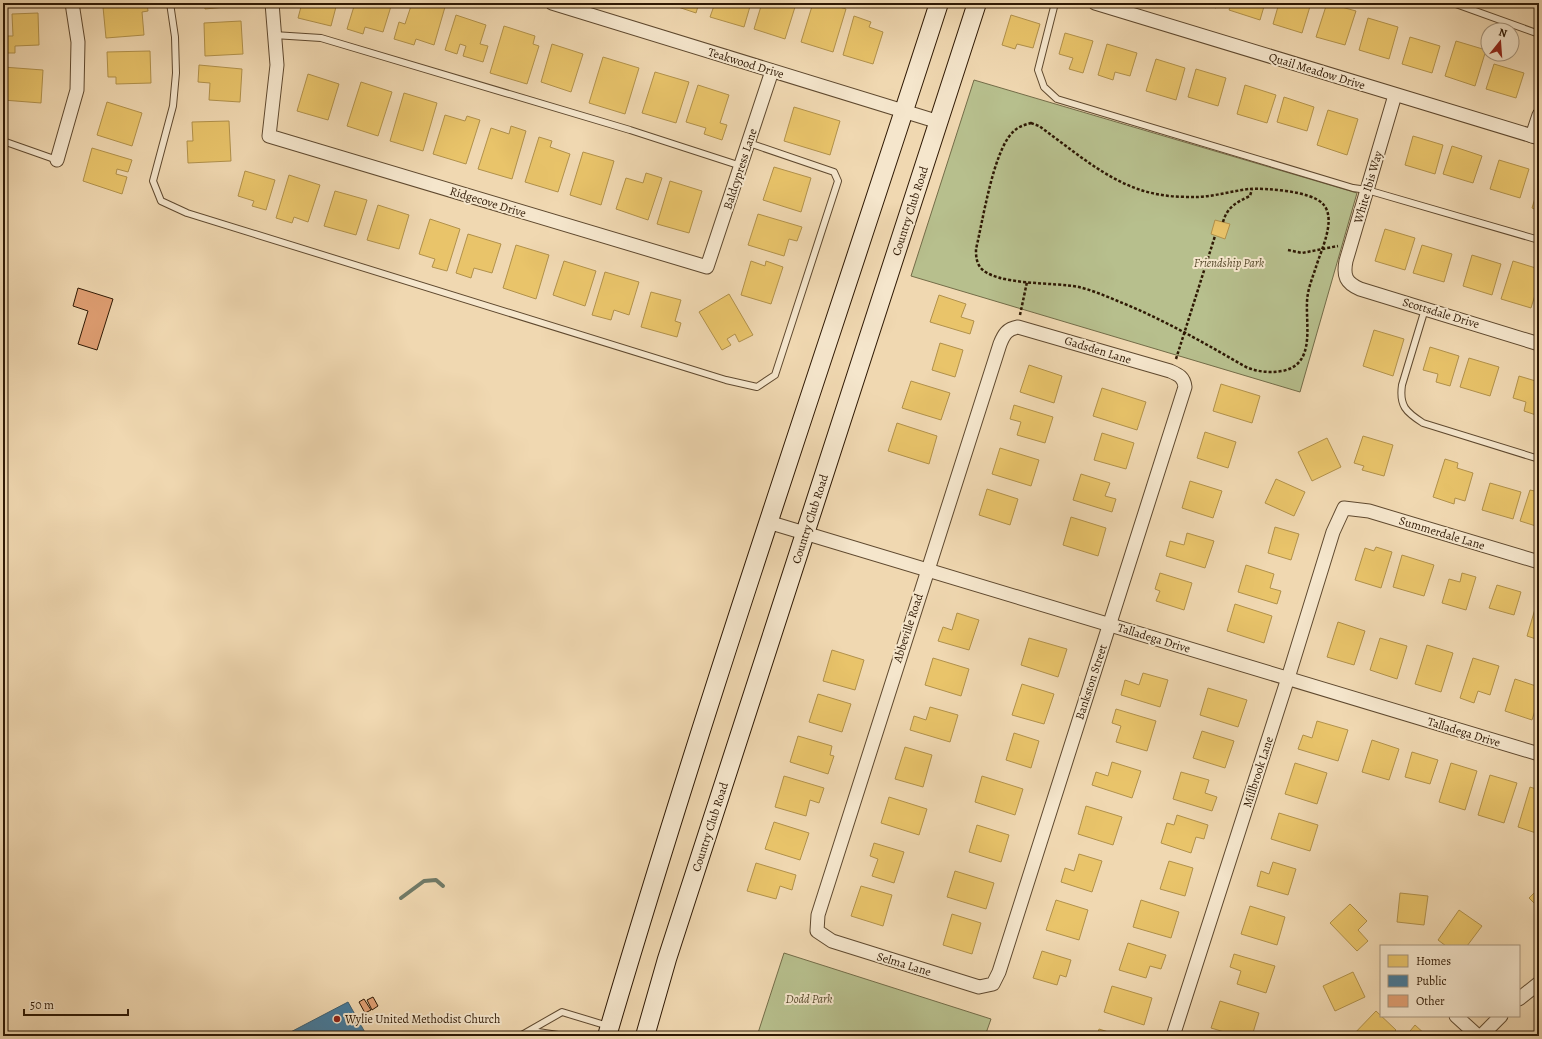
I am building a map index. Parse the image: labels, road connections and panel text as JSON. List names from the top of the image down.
{
  "streets": {
    "main road": ["Country Club Road"],
    "street": [
      "Teakwood Drive",
      "Quail Meadow Drive",
      "Baldcypress Lane",
      "White Ibis Way",
      "Ridgecove Drive",
      "Scottsdale Drive",
      "Gadsden Lane",
      "Summerdale Lane",
      "Abbeville Road",
      "Talladega Drive",
      "Bankston Street",
      "Millbrook Lane",
      "Selma Lane"
    ]
  },
  "crossings": [
    ["Teakwood Drive", "Baldcypress Lane"],
    ["Teakwood Drive", "Country Club Road"],
    ["Quail Meadow Drive", "White Ibis Way"],
    ["Baldcypress Lane", "Ridgecove Drive"],
    ["White Ibis Way", "Scottsdale Drive"],
    ["Country Club Road", "Talladega Drive"],
    ["Gadsden Lane", "Abbeville Road"],
    ["Gadsden Lane", "Bankston Street"],
    ["Summerdale Lane", "Millbrook Lane"],
    ["Abbeville Road", "Talladega Drive"],
    ["Abbeville Road", "Selma Lane"],
    ["Talladega Drive", "Bankston Street"],
    ["Talladega Drive", "Millbrook Lane"],
    ["Bankston Street", "Selma Lane"]
  ],
  "parks": ["Friendship Park", "Dodd Park"],
  "places": ["Wylie United Methodist Church"],
  "legend": ["Homes", "Public", "Other"],
  "scale_bar": "50 m",
  "north": "top"
}
